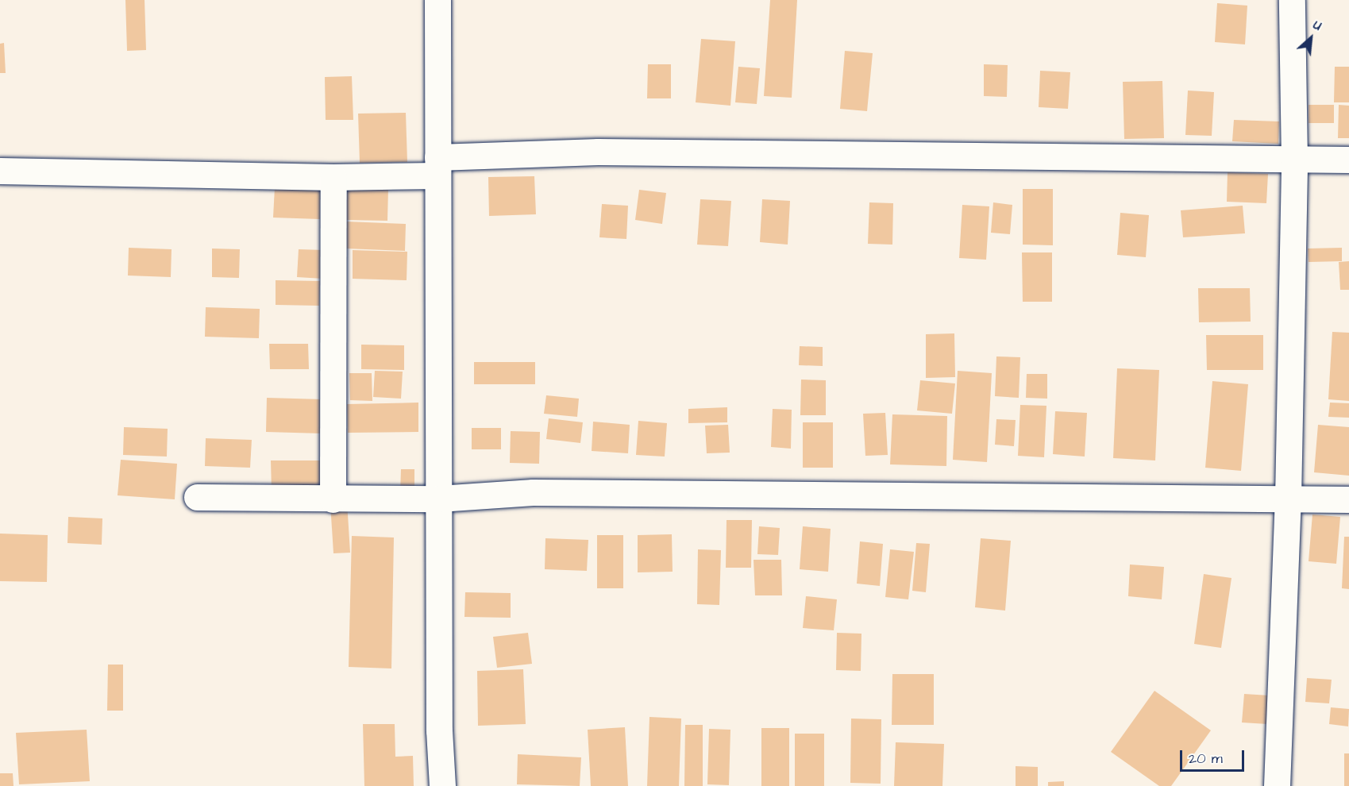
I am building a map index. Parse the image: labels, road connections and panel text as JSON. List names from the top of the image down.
{
  "scale_bar": "20 m",
  "north": "top right"
}
